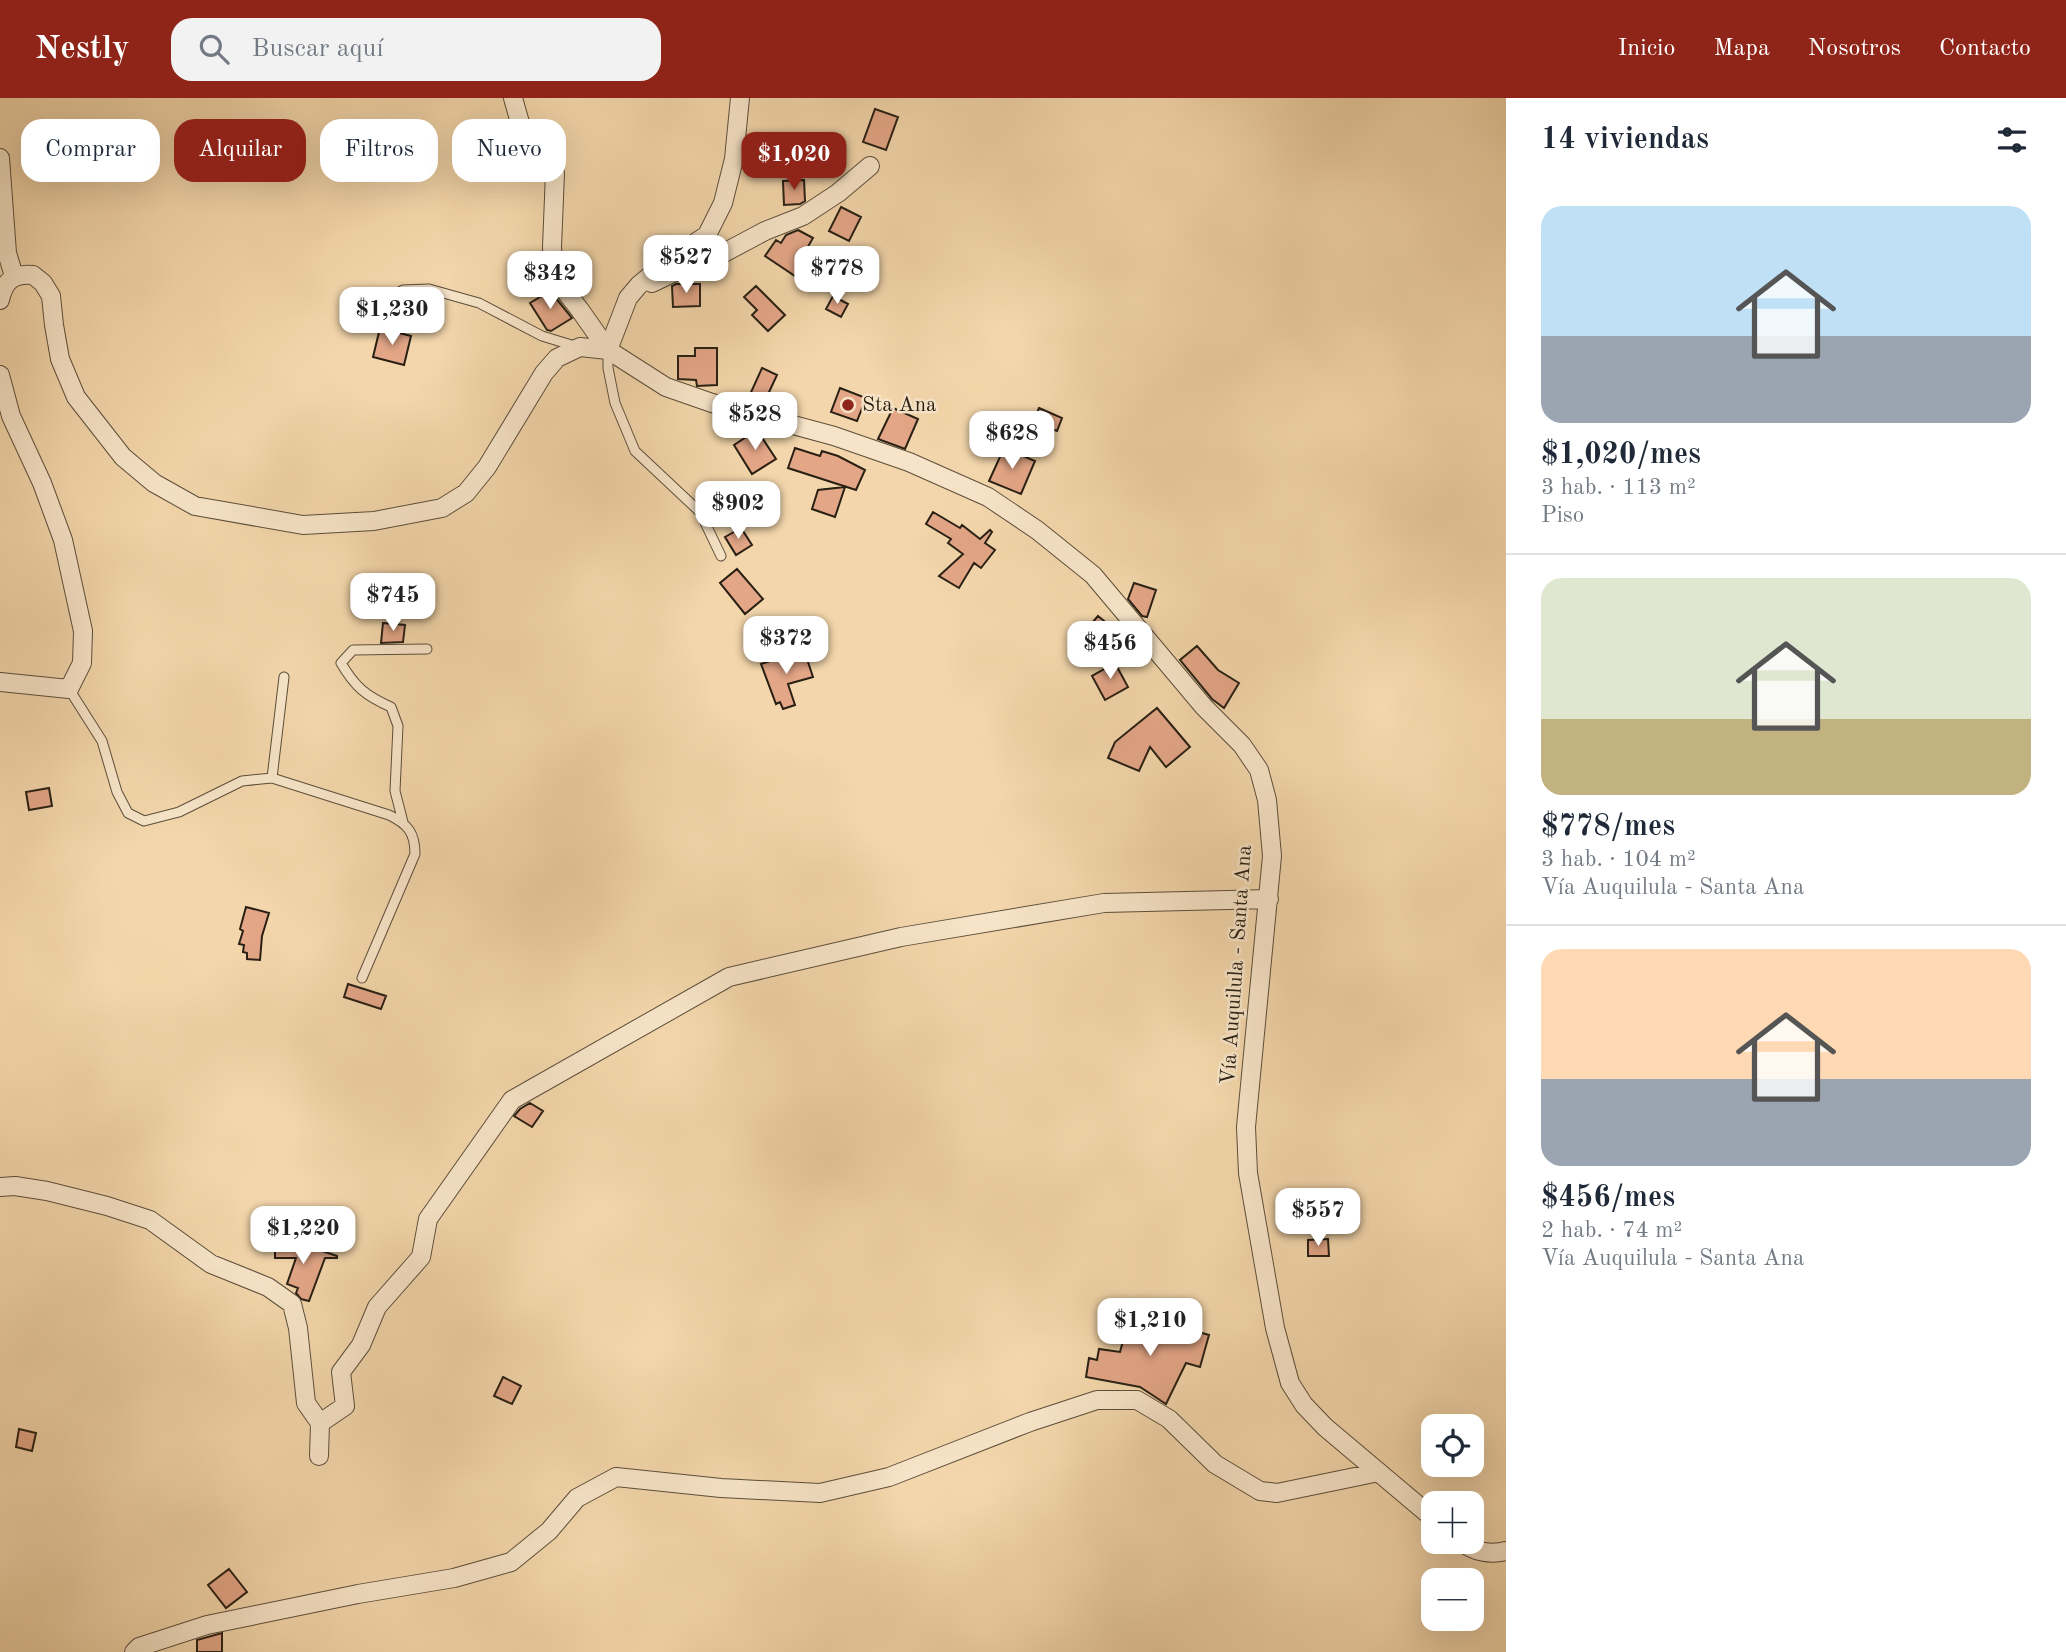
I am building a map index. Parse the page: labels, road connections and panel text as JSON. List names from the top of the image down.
{
  "streets": {
    "street": ["Vía Auquilula - Santa Ana"]
  },
  "places": ["Sta Ana"],
  "page": {
    "header": "Nestly",
    "search": "Buscar aquí",
    "nav": [
      "Inicio",
      "Mapa",
      "Nosotros",
      "Contacto"
    ],
    "heading": "14 viviendas",
    "chip": [
      "Comprar",
      "Alquilar",
      "Filtros",
      "Nuevo"
    ],
    "price": [
      "$1,020",
      "$527",
      "$778",
      "$342",
      "$1,230",
      "$528",
      "$628",
      "$902",
      "$745",
      "$372",
      "$456",
      "$557",
      "$1,220",
      "$1,210"
    ],
    "list": [
      {
        "name": "$1,020/mes",
        "note": "3 hab. · 113 m² · Piso"
      },
      {
        "name": "$778/mes",
        "note": "3 hab. · 104 m² · Vía Auquilula - Santa Ana"
      },
      {
        "name": "$456/mes",
        "note": "2 hab. · 74 m² · Vía Auquilula - Santa Ana"
      }
    ],
    "map_buttons": ["+", "−"]
  }
}
